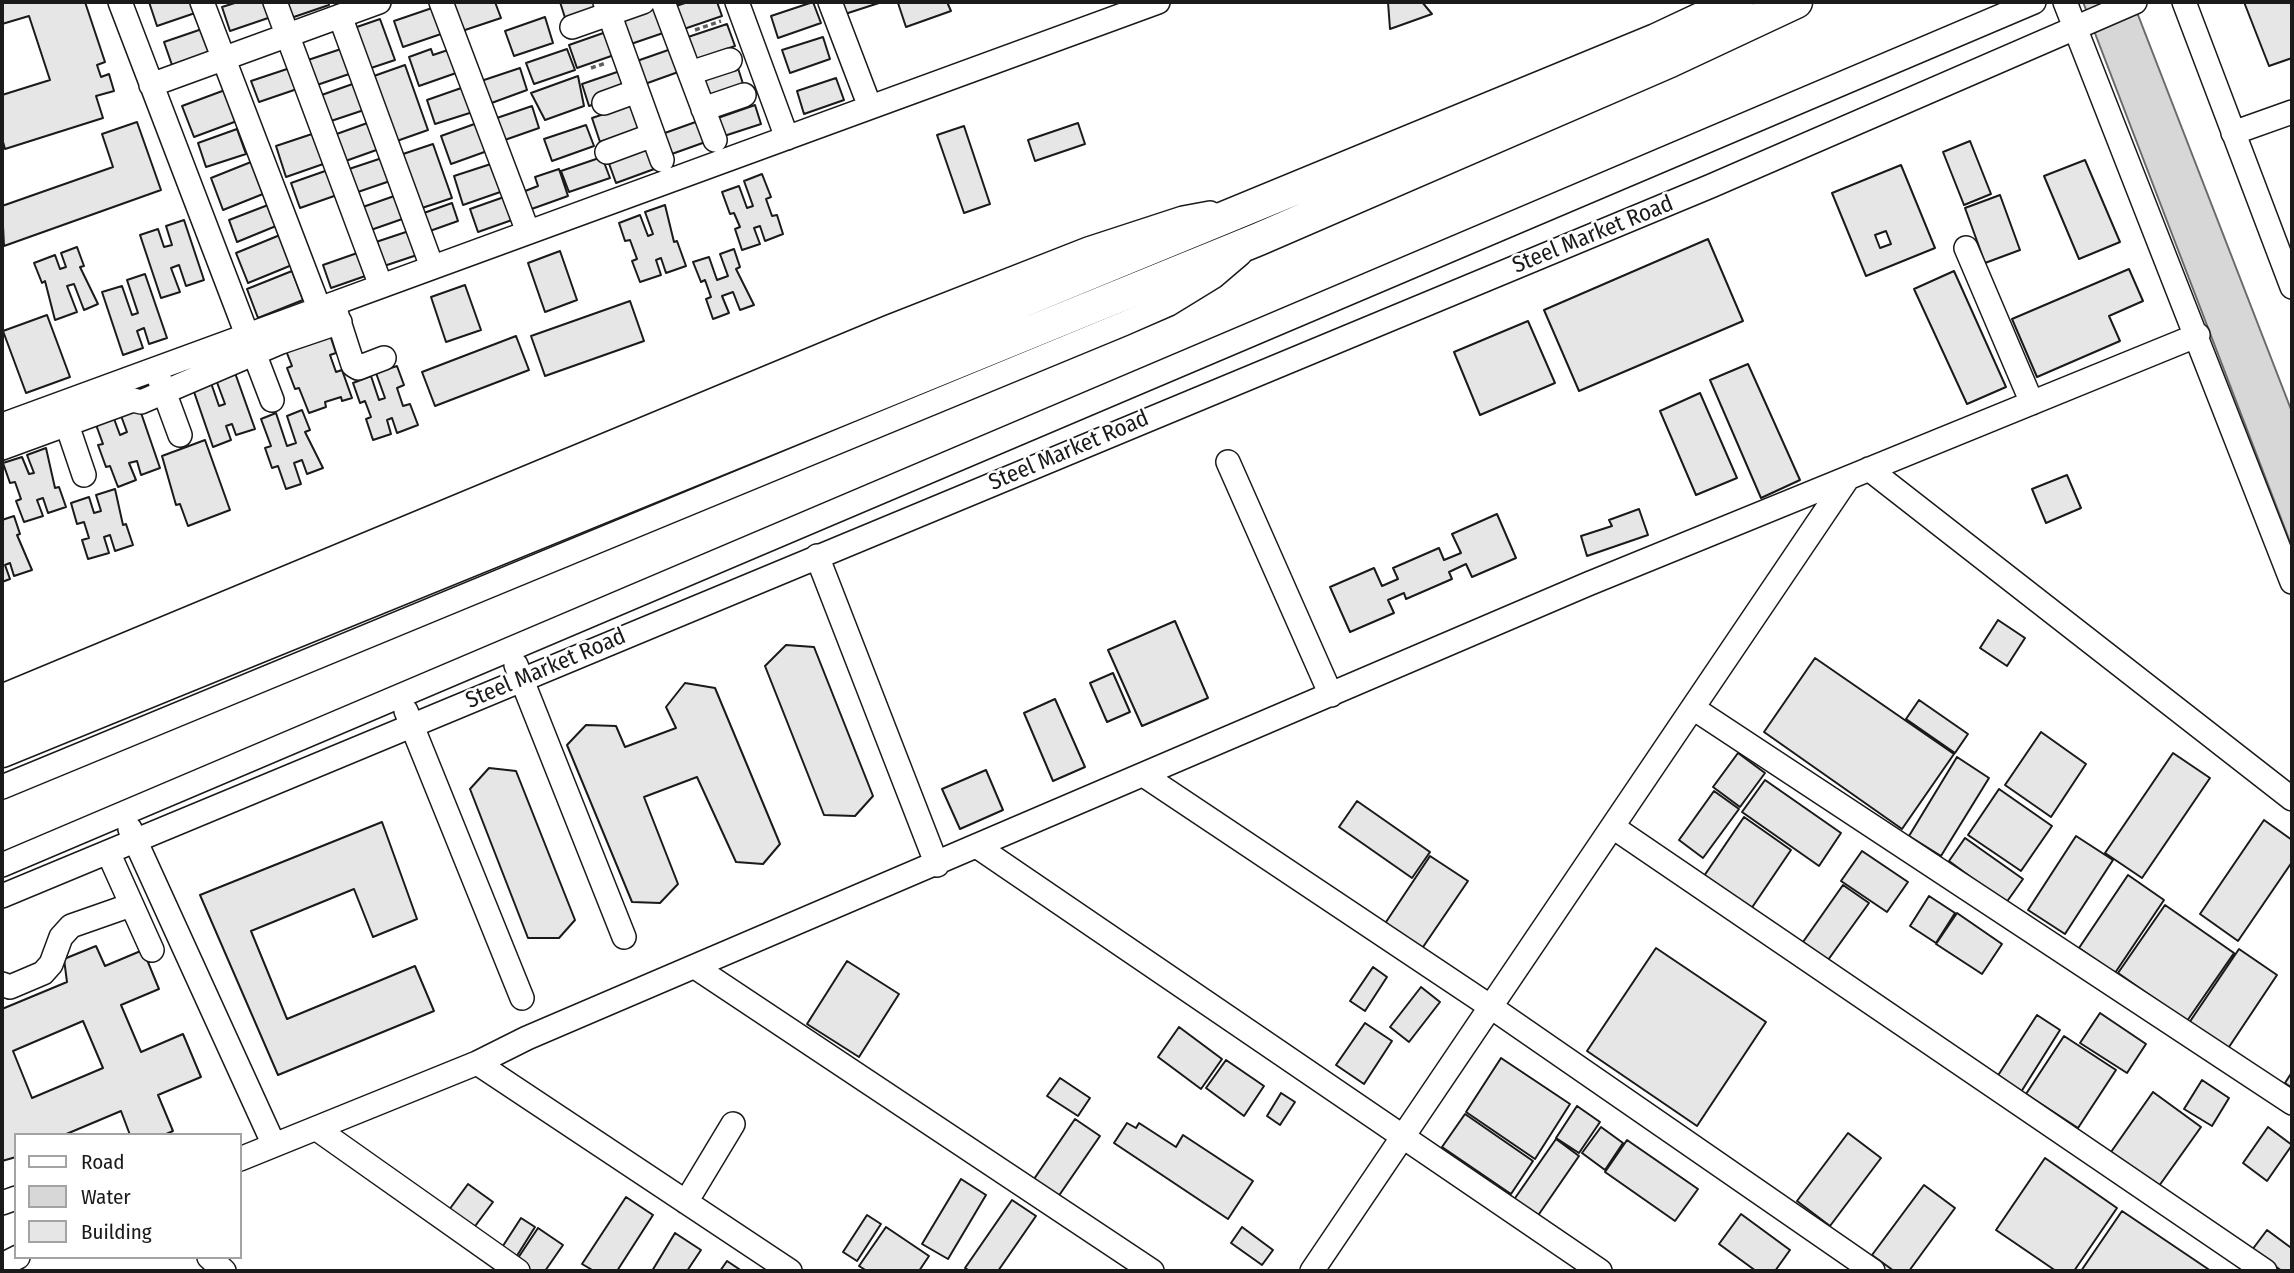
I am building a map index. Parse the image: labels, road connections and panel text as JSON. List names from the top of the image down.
{
  "streets": {
    "street": ["Steel Market Road"]
  },
  "legend": ["Road", "Water", "Building"]
}
